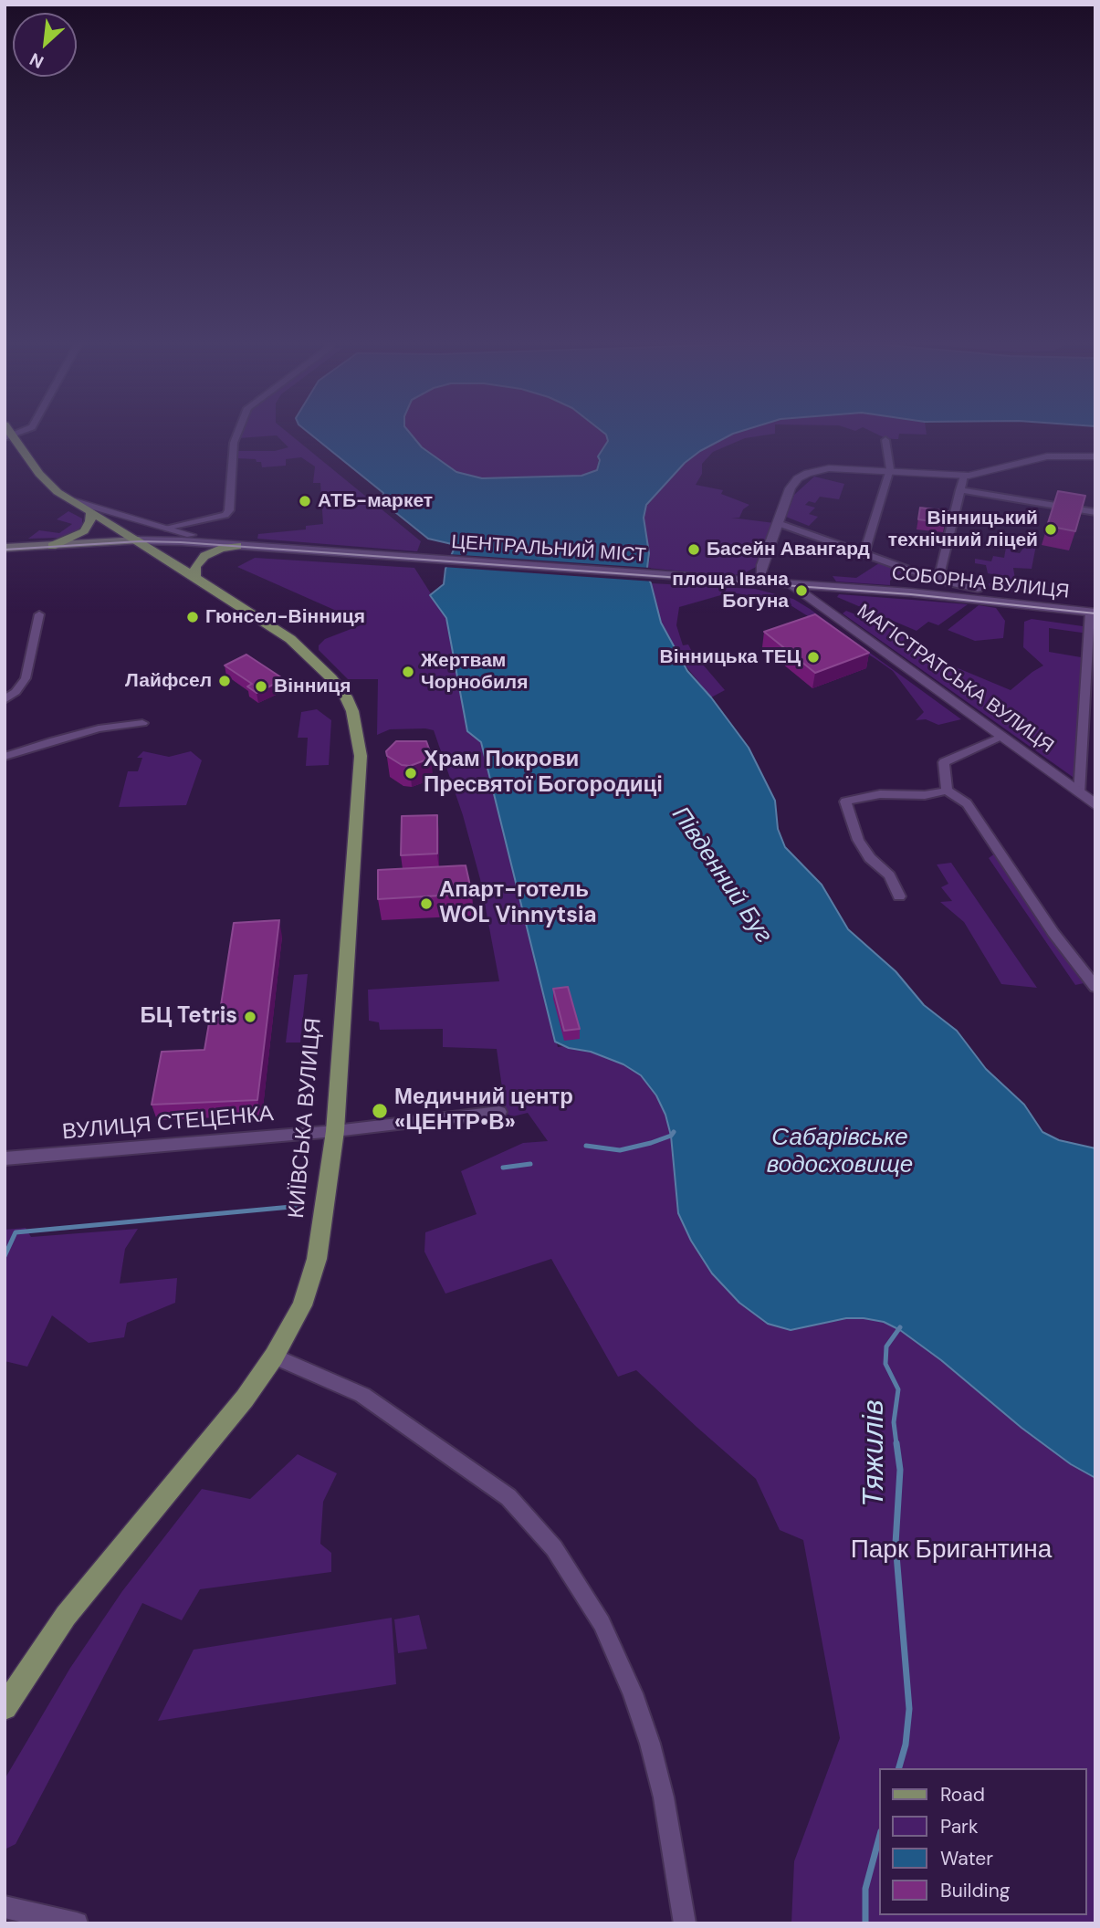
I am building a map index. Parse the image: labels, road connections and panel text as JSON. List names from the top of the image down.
{
  "streets": {
    "main road": ["КИЇВСЬКА ВУЛИЦЯ"],
    "street": [
      "ЦЕНТРАЛЬНИЙ МІСТ",
      "СОБОРНА ВУЛИЦЯ",
      "МАГІСТРАТСЬКА ВУЛИЦЯ",
      "ВУЛИЦЯ СТЕЦЕНКА"
    ]
  },
  "crossings": [
    ["ЦЕНТРАЛЬНИЙ МІСТ", "СОБОРНА ВУЛИЦЯ"],
    ["СОБОРНА ВУЛИЦЯ", "МАГІСТРАТСЬКА ВУЛИЦЯ"],
    ["КИЇВСЬКА ВУЛИЦЯ", "ВУЛИЦЯ СТЕЦЕНКА"]
  ],
  "water": ["Південний Буг", "Сабарівське водосховище", "Тяжилів"],
  "parks": ["Парк Бригантина"],
  "places": [
    "АТБ-маркет",
    "Вінницький технічний ліцей",
    "Басейн Авангард",
    "площа Івана Богуна",
    "Гюнсел-Вінниця",
    "Вінницька ТЕЦ",
    "Жертвам Чорнобиля",
    "Лайфсел",
    "Вінниця",
    "Храм Покрови Пресвятої Богородиці",
    "Апарт-готель WOL Vinnytsia",
    "БЦ Tetris",
    "Медичний центр «ЦЕНТР•В»"
  ],
  "legend": [
    "Road",
    "Park",
    "Water",
    "Building"
  ],
  "north": "bottom left"
}
